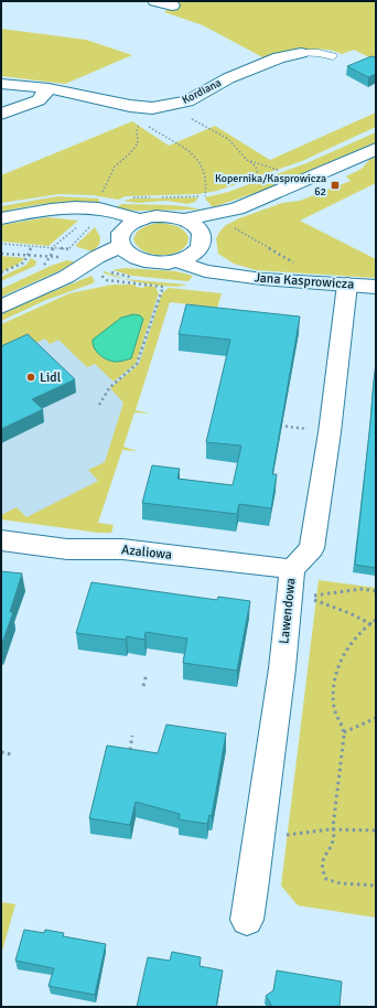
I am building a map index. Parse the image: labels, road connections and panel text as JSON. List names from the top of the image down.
{
  "streets": {
    "street": [
      "Kordiana",
      "Jana Kasprowicza",
      "Azaliowa",
      "Lawendowa"
    ]
  },
  "crossings": [
    ["Jana Kasprowicza", "Lawendowa"],
    ["Azaliowa", "Lawendowa"]
  ],
  "places": {
    "transit": ["Kopernika/Kasprowicza 62"],
    "other": ["Lidl"]
  }
}
